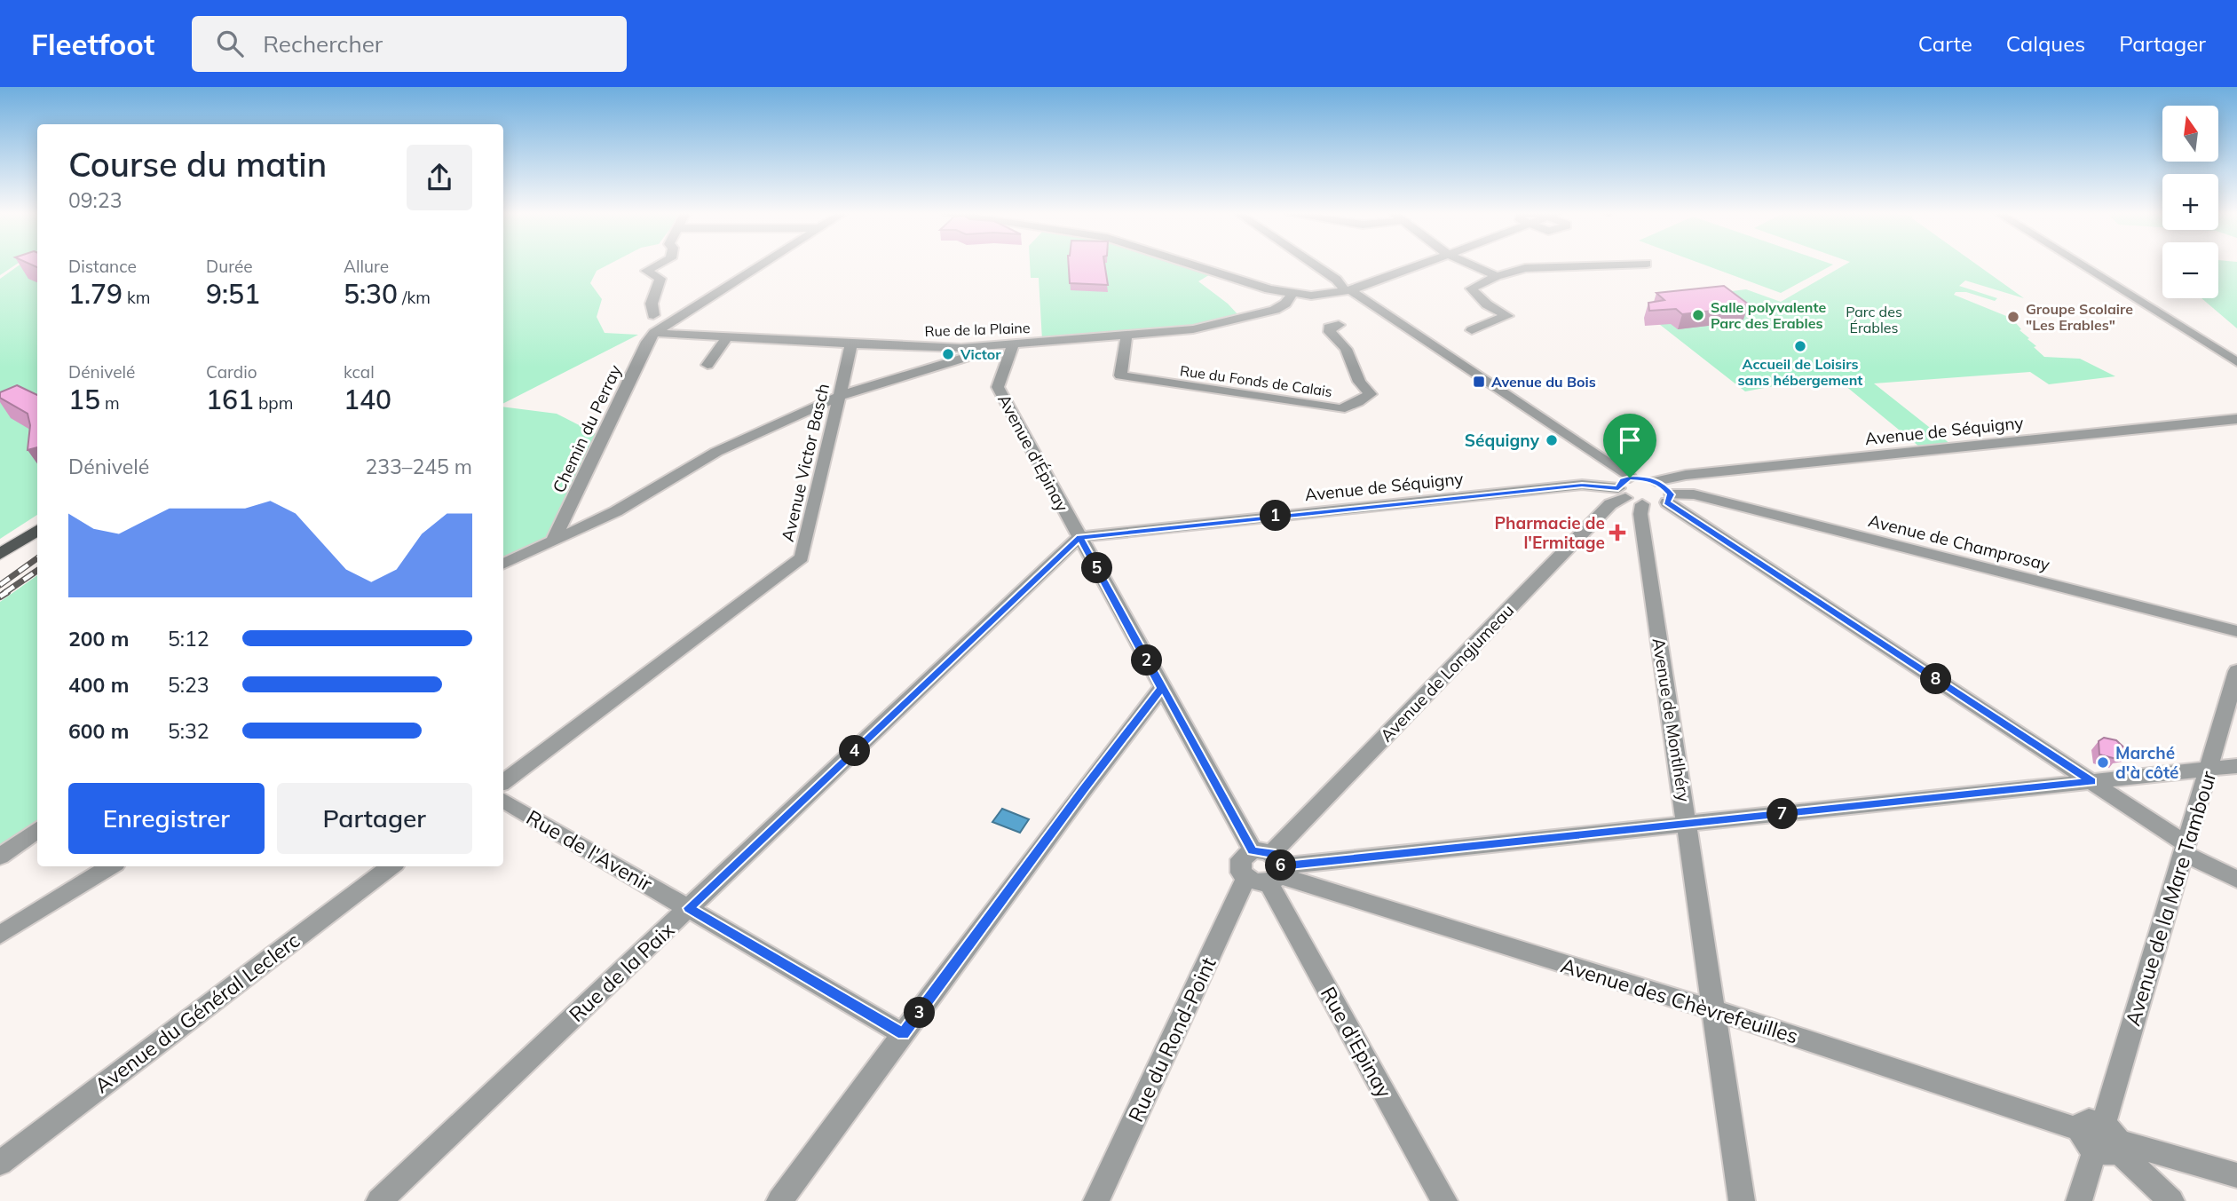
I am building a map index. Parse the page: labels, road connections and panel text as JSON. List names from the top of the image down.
{
  "streets": {
    "street": [
      "Rue de la Plaine",
      "Rue du Fonds de Calais",
      "Chemin du Perray",
      "Avenue de Séquigny",
      "Avenue d'Épinay",
      "Avenue Victor Basch",
      "Avenue de Champrosay",
      "Avenue de Longjumeau",
      "Avenue de Montlhéry",
      "Rue de l'Avenir",
      "Avenue de la Mare Tambour",
      "Rue de la Paix",
      "Avenue des Chèvrefeuilles",
      "Avenue du Général Leclerc",
      "Rue du Rond-Point",
      "Rue d'Epinay"
    ]
  },
  "crossings": [
    ["Rue de la Plaine", "Rue du Fonds de Calais"],
    ["Rue de la Plaine", "Chemin du Perray"],
    ["Rue de la Plaine", "Avenue d'Épinay"],
    ["Rue de la Plaine", "Avenue Victor Basch"],
    ["Avenue de Séquigny", "Avenue d'Épinay"],
    ["Avenue de Séquigny", "Avenue de Champrosay"],
    ["Avenue de Séquigny", "Avenue de Longjumeau"],
    ["Avenue de Séquigny", "Avenue de Montlhéry"],
    ["Avenue de Séquigny", "Rue de la Paix"],
    ["Avenue d'Épinay", "Avenue de Longjumeau"],
    ["Avenue d'Épinay", "Rue de la Paix"],
    ["Avenue d'Épinay", "Avenue des Chèvrefeuilles"],
    ["Avenue d'Épinay", "Rue du Rond-Point"],
    ["Avenue d'Épinay", "Rue d'Epinay"],
    ["Avenue de Champrosay", "Avenue de Longjumeau"],
    ["Avenue de Champrosay", "Avenue de Montlhéry"],
    ["Avenue de Longjumeau", "Avenue de Montlhéry"],
    ["Avenue de Longjumeau", "Avenue des Chèvrefeuilles"],
    ["Avenue de Longjumeau", "Rue du Rond-Point"],
    ["Avenue de Longjumeau", "Rue d'Epinay"],
    ["Avenue de Montlhéry", "Avenue des Chèvrefeuilles"],
    ["Rue de l'Avenir", "Rue de la Paix"],
    ["Avenue de la Mare Tambour", "Avenue des Chèvrefeuilles"],
    ["Avenue des Chèvrefeuilles", "Rue du Rond-Point"],
    ["Avenue des Chèvrefeuilles", "Rue d'Epinay"],
    ["Rue du Rond-Point", "Rue d'Epinay"]
  ],
  "parks": ["Parc des Érables"],
  "places": {
    "other": [
      "Salle polyvalente Parc des Erables",
      "Groupe Scolaire \"Les Erables\"",
      "Accueil de Loisirs sans hébergement",
      "Victor",
      "Séquigny",
      "Marché d'à côté"
    ],
    "transit": ["Avenue du Bois"],
    "health": ["Pharmacie de l'Ermitage"]
  },
  "north": "top",
  "page": {
    "header": "Fleetfoot",
    "search": "Rechercher",
    "nav": ["Carte", "Calques", "Partager"],
    "map_buttons": ["+", "−"],
    "heading": ["Course du matin", "09:23"],
    "stats": [
      ["Distance", "1.79 km"],
      ["Durée", "9:51"],
      ["Allure", "5:30 /km"],
      ["Dénivelé", "15 m"],
      ["Cardio", "161 bpm"],
      ["kcal", "140"]
    ],
    "chart": ["Dénivelé", "233–245 m"],
    "pins": [
      "1",
      "5",
      "2",
      "8",
      "4",
      "7",
      "6",
      "3"
    ],
    "list": [
      {
        "name": "200 m",
        "note": "5:12"
      },
      {
        "name": "400 m",
        "note": "5:23"
      },
      {
        "name": "600 m",
        "note": "5:32"
      }
    ],
    "buttons": ["Enregistrer", "Partager"]
  }
}
